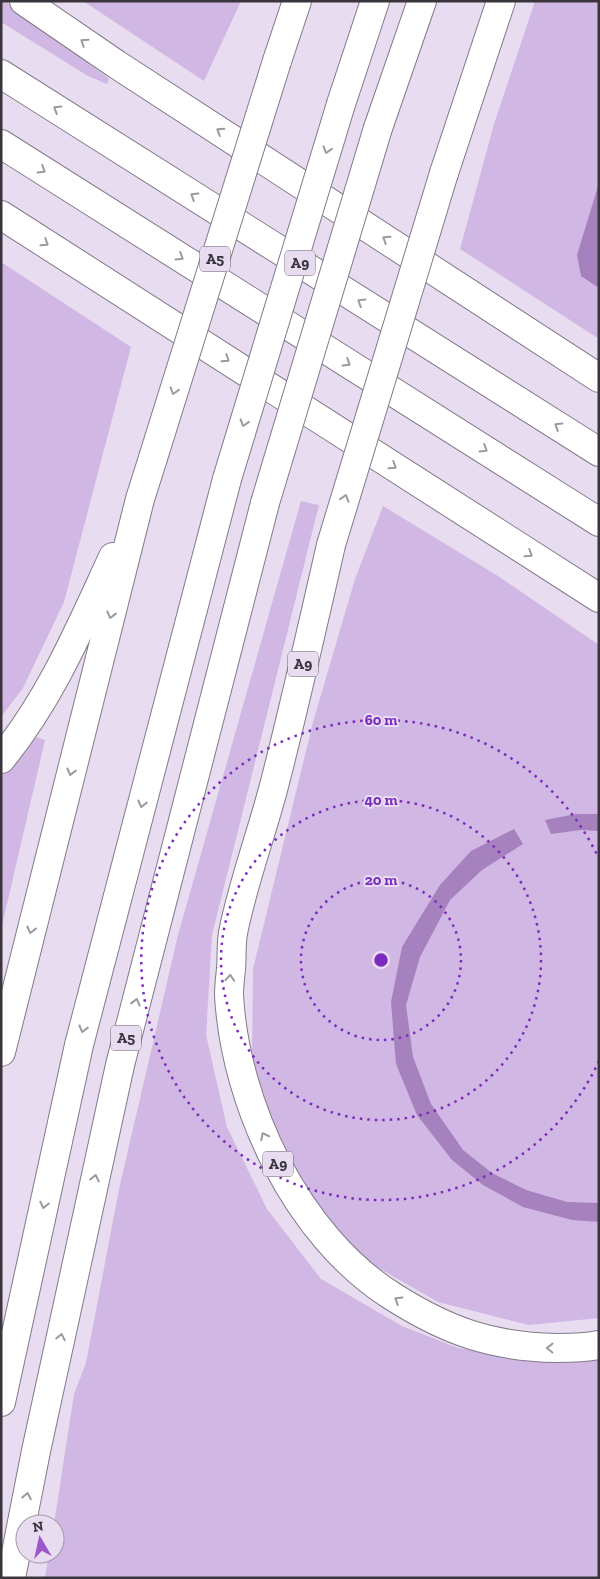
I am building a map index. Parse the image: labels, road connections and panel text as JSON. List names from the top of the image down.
{
  "streets": {
    "highway": ["A5", "A9"]
  },
  "north": "top",
  "rings": ["60 m", "40 m", "20 m"]
}
